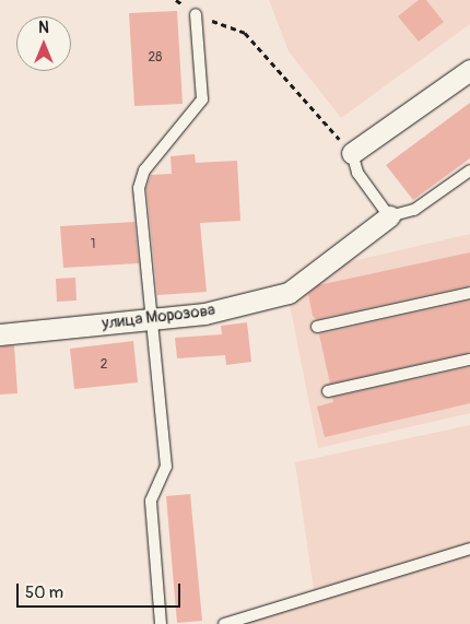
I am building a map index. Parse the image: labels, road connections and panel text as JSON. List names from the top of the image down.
{
  "streets": {
    "street": ["улица Морозова"]
  },
  "house_numbers": ["28", "1", "2"],
  "scale_bar": "50 m",
  "north": "top"
}
